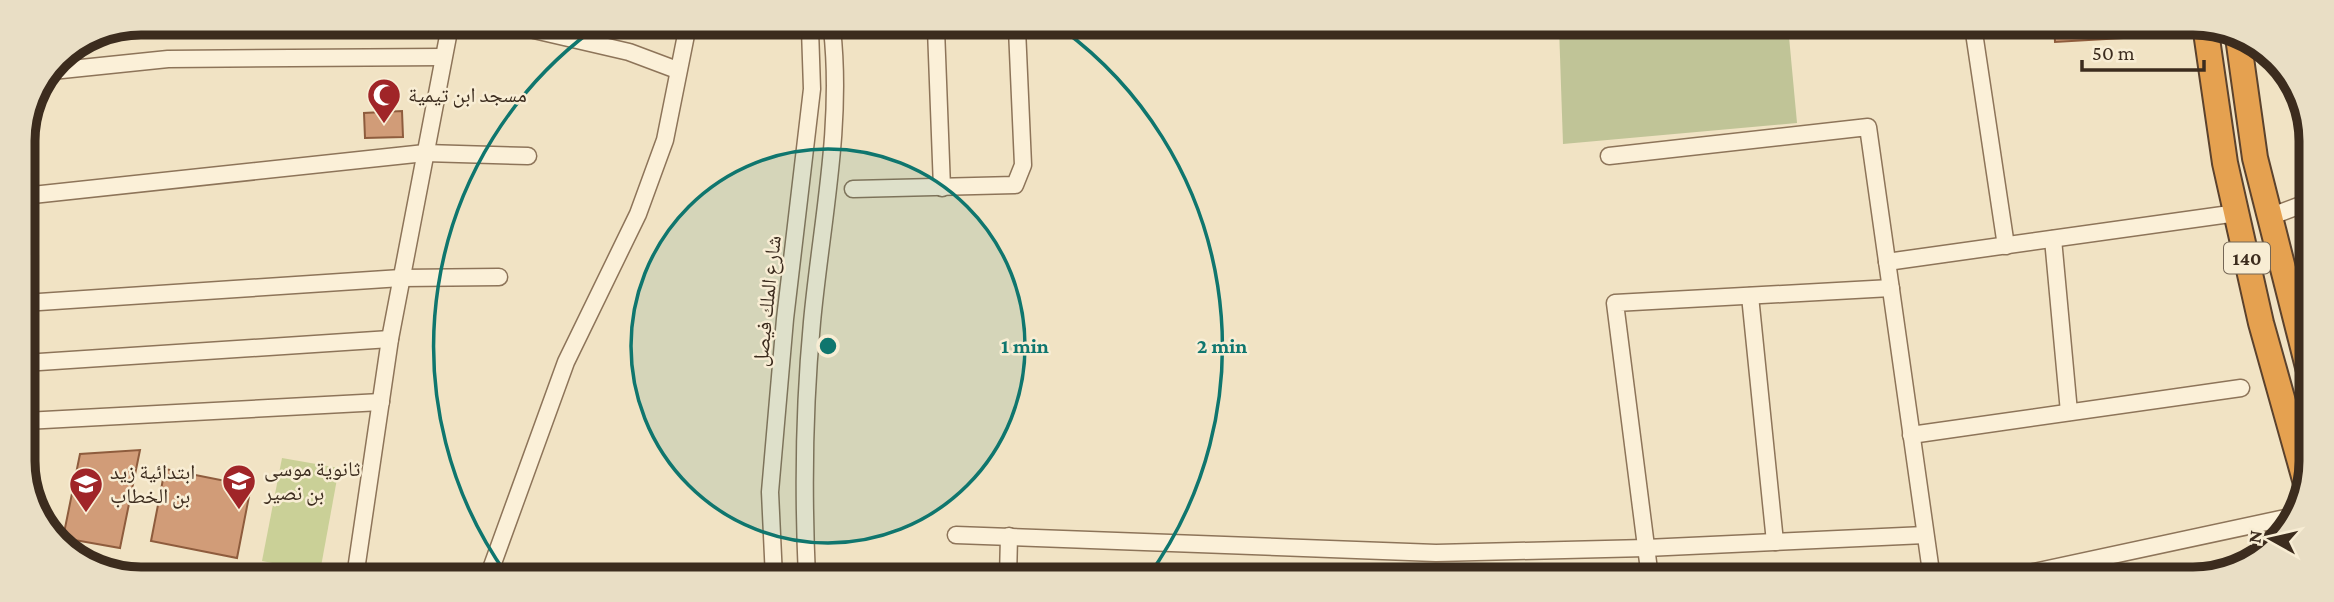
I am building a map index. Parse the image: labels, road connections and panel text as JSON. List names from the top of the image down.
{
  "streets": {
    "highway": ["140"],
    "street": ["شارع الملك فيصل"]
  },
  "places": {
    "mosque": ["مسجد ابن تيمية"],
    "school or university": ["ثانوية موسى بن نصير", "ابتدائية زيد بن الخطاب"]
  },
  "scale_bar": "50 m",
  "north": "left",
  "rings": ["1 min", "2 min"]
}
